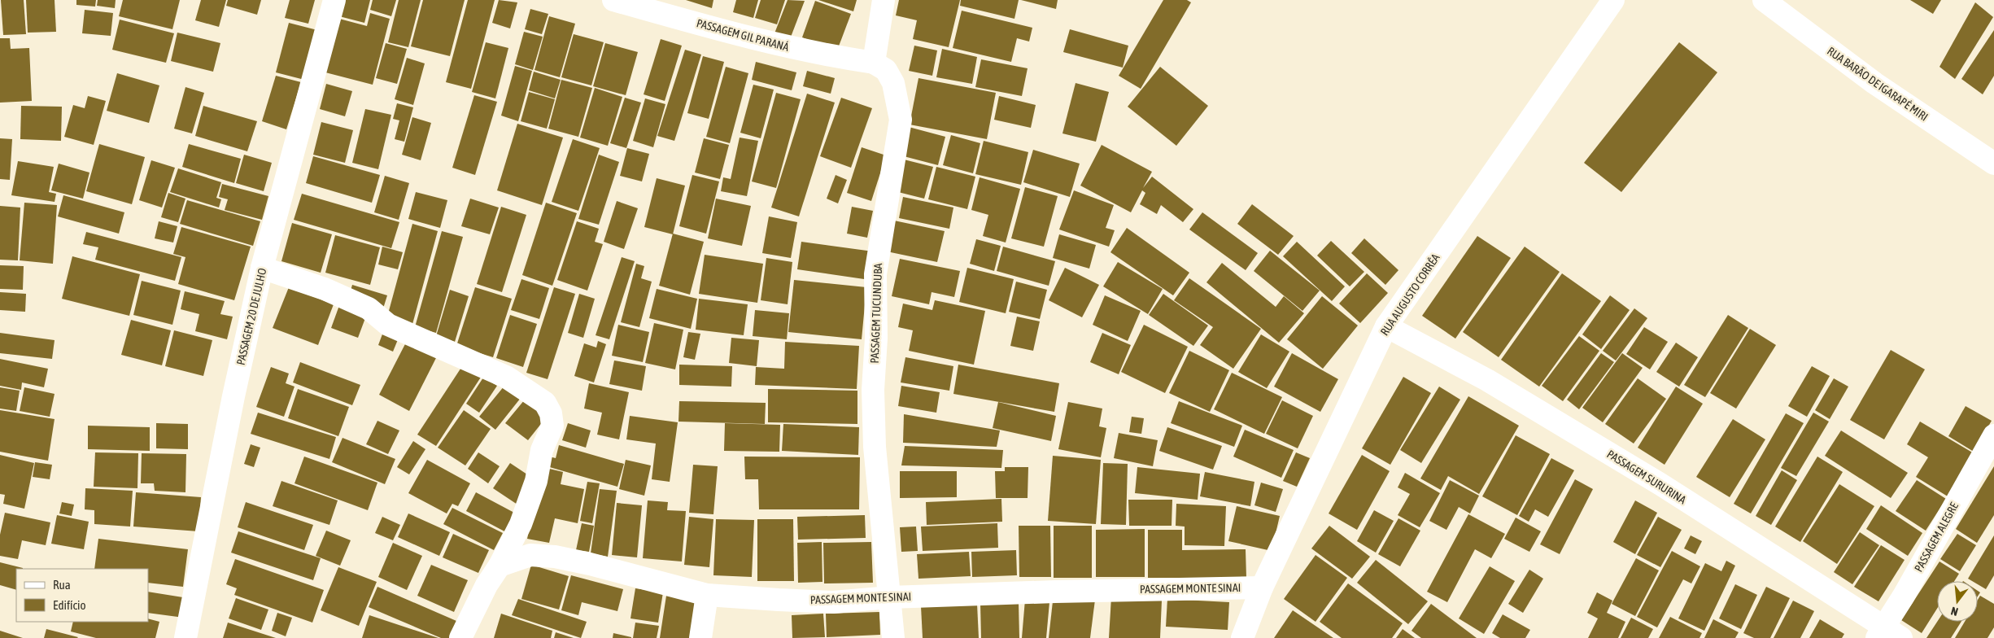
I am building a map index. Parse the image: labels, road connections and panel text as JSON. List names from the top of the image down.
{
  "streets": {
    "street": [
      "PASSAGEM GIL PARANÁ",
      "RUA BARÃO DE IGARAPÉ MIRI",
      "RUA AUGUSTO CORRÊA",
      "PASSAGEM TUCUNDUBA",
      "PASSAGEM 20 DE JULHO",
      "PASSAGEM SURURINA",
      "PASSAGEM ALEGRE",
      "PASSAGEM MONTE SINAI"
    ]
  },
  "crossings": [
    ["PASSAGEM GIL PARANÁ", "PASSAGEM TUCUNDUBA"],
    ["RUA AUGUSTO CORRÊA", "PASSAGEM SURURINA"],
    ["RUA AUGUSTO CORRÊA", "PASSAGEM MONTE SINAI"],
    ["PASSAGEM TUCUNDUBA", "PASSAGEM MONTE SINAI"],
    ["PASSAGEM SURURINA", "PASSAGEM ALEGRE"]
  ],
  "legend": ["Rua", "Edifício"],
  "north": "bottom"
}
